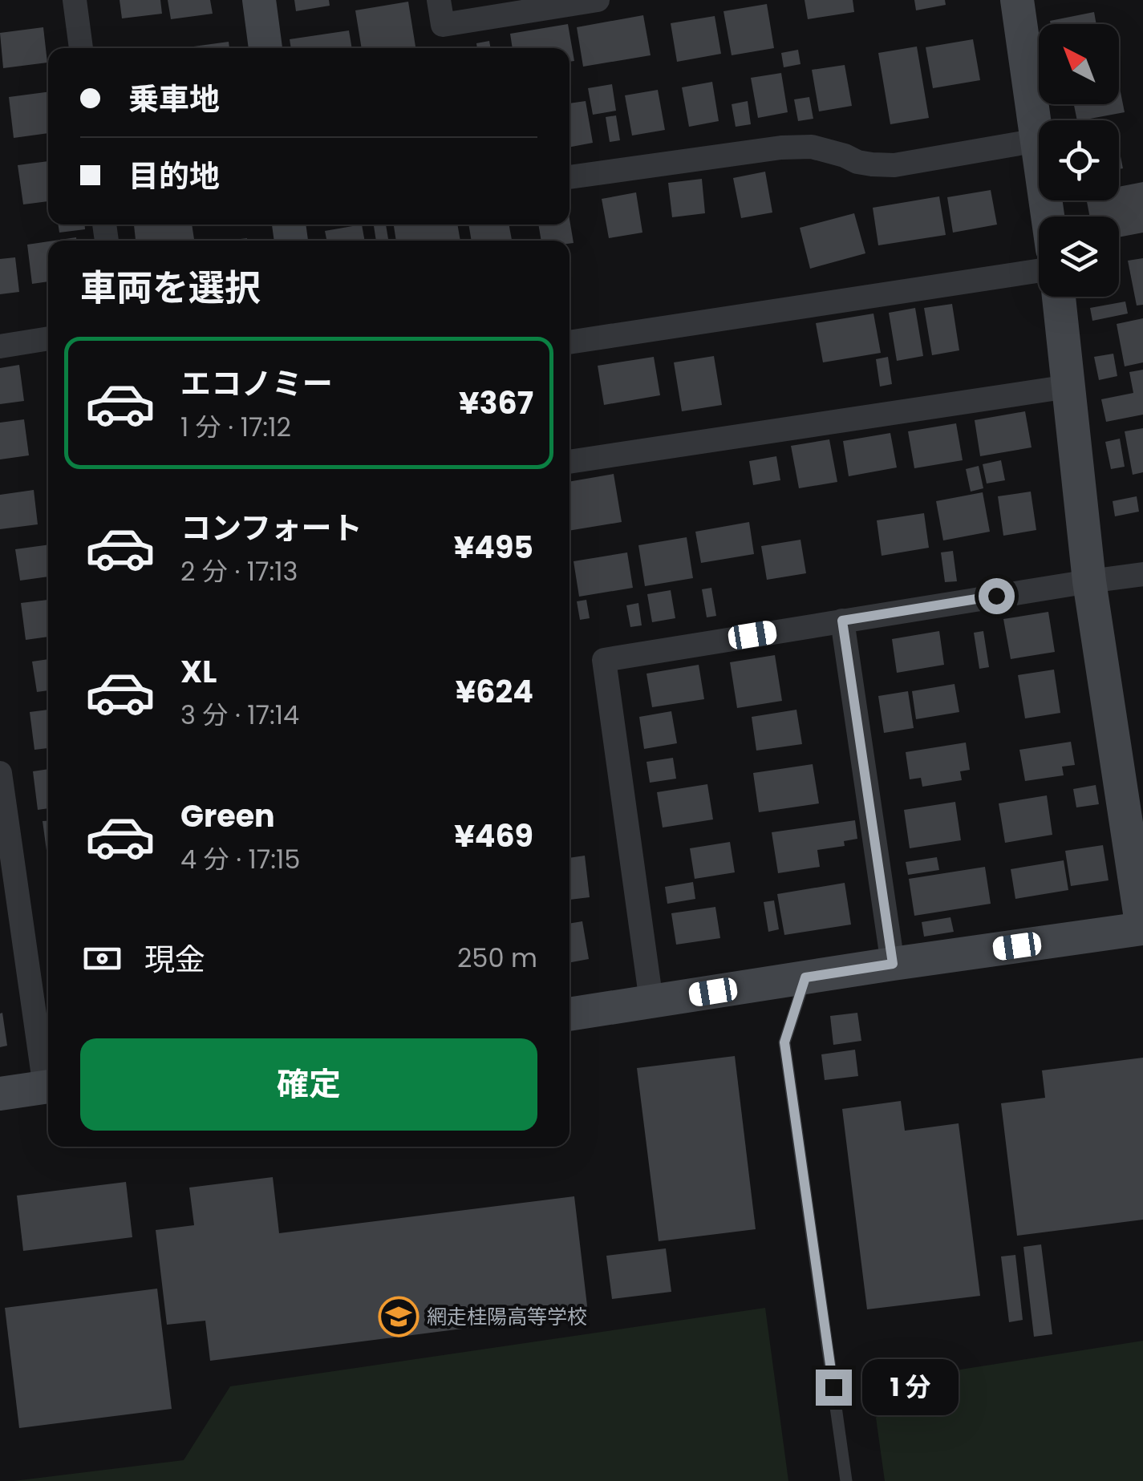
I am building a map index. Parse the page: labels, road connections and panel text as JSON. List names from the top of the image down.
{
  "places": {
    "school or university": ["網走桂陽高等学校"]
  },
  "north": "top left",
  "page": {
    "banner": ["乗車地", "目的地"],
    "heading": "車両を選択",
    "list": [
      {
        "name": "エコノミー",
        "note": "1 分 · 17:12",
        "value": "¥367"
      },
      {
        "name": "コンフォート",
        "note": "2 分 · 17:13",
        "value": "¥495"
      },
      {
        "name": "XL",
        "note": "3 分 · 17:14",
        "value": "¥624"
      },
      {
        "name": "Green",
        "note": "4 分 · 17:15",
        "value": "¥469"
      }
    ],
    "pay": ["現金", "250 m"],
    "buttons": "確定",
    "bubble": "1 分"
  }
}
